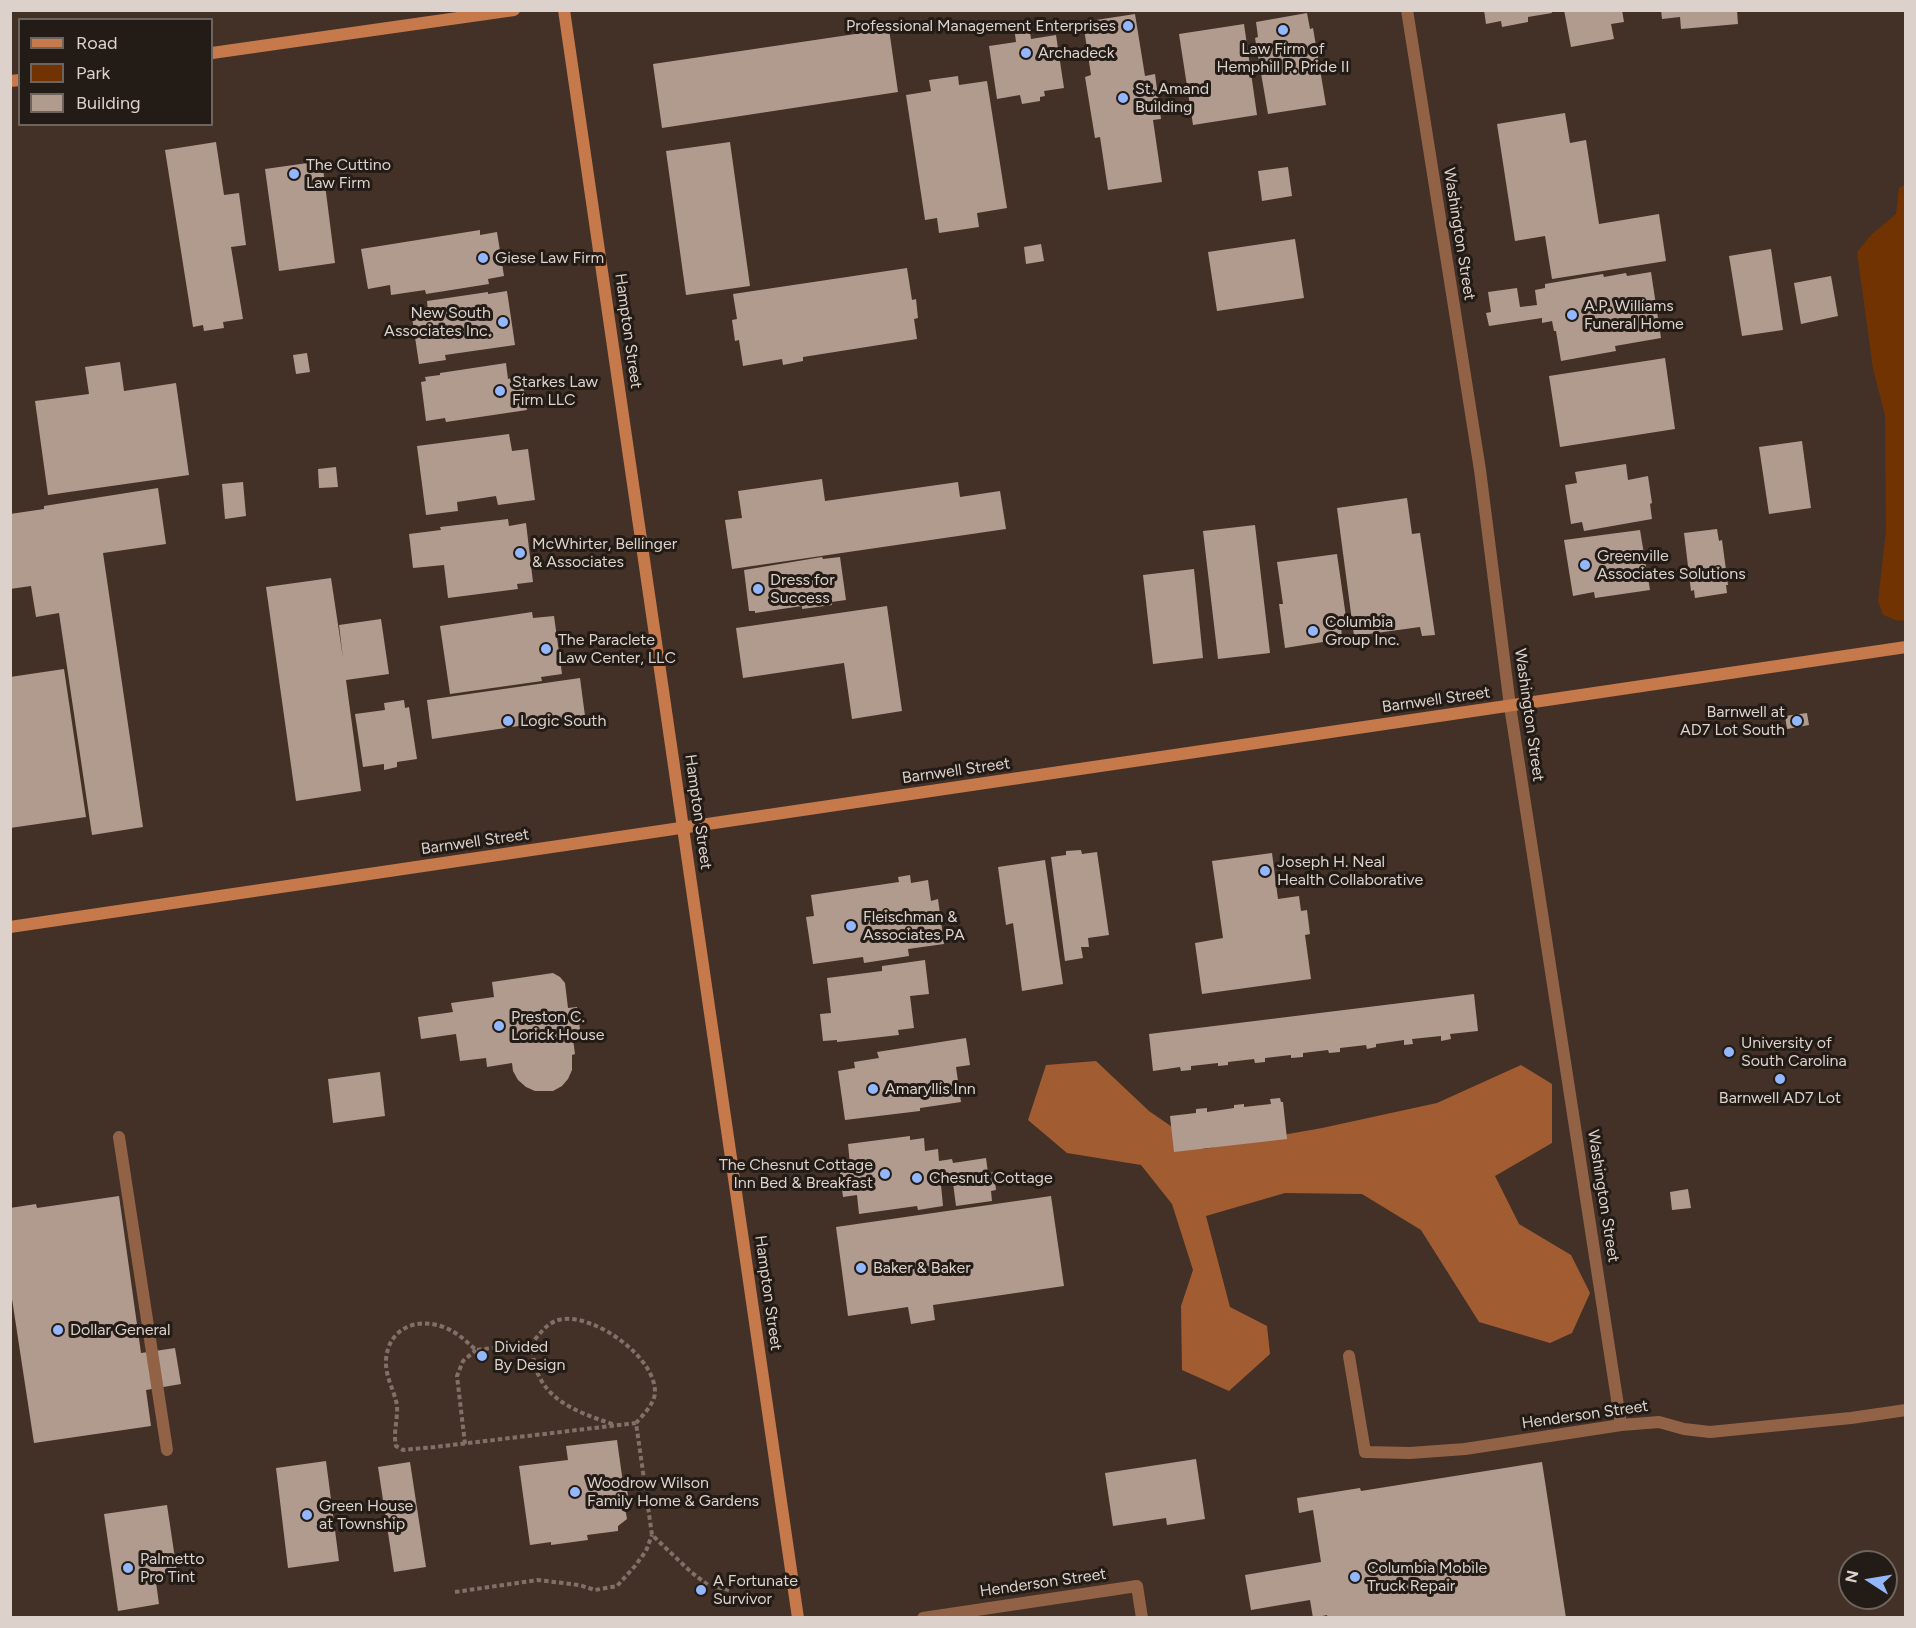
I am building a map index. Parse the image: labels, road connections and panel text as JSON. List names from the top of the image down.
{
  "streets": {
    "street": [
      "Washington Street",
      "Hampton Street",
      "Barnwell Street",
      "Henderson Street"
    ]
  },
  "crossings": [
    ["Washington Street", "Barnwell Street"],
    ["Washington Street", "Henderson Street"],
    ["Hampton Street", "Barnwell Street"]
  ],
  "places": [
    "Professional Management Enterprises",
    "Law Firm of Hemphill P. Pride II",
    "Archadeck",
    "St. Amand Building",
    "The Cuttino Law Firm",
    "Giese Law Firm",
    "A.P. Williams Funeral Home",
    "New South Associates Inc.",
    "Starkes Law Firm LLC",
    "McWhirter, Bellinger & Associates",
    "Greenville Associates Solutions",
    "Dress for Success",
    "Columbia Group Inc.",
    "The Paraclete Law Center, LLC",
    "Logic South",
    "Barnwell at AD7 Lot South",
    "Joseph H. Neal Health Collaborative",
    "Fleischman & Associates PA",
    "Preston C. Lorick House",
    "University of South Carolina",
    "Barnwell AD7 Lot",
    "Amaryllis Inn",
    "The Chesnut Cottage Inn Bed & Breakfast",
    "Chesnut Cottage",
    "Baker & Baker",
    "Dollar General",
    "Divided By Design",
    "Woodrow Wilson Family Home & Gardens",
    "Green House at Township",
    "Palmetto Pro Tint",
    "Columbia Mobile Truck Repair",
    "A Fortunate Survivor"
  ],
  "legend": ["Road", "Park", "Building"],
  "north": "left"
}
